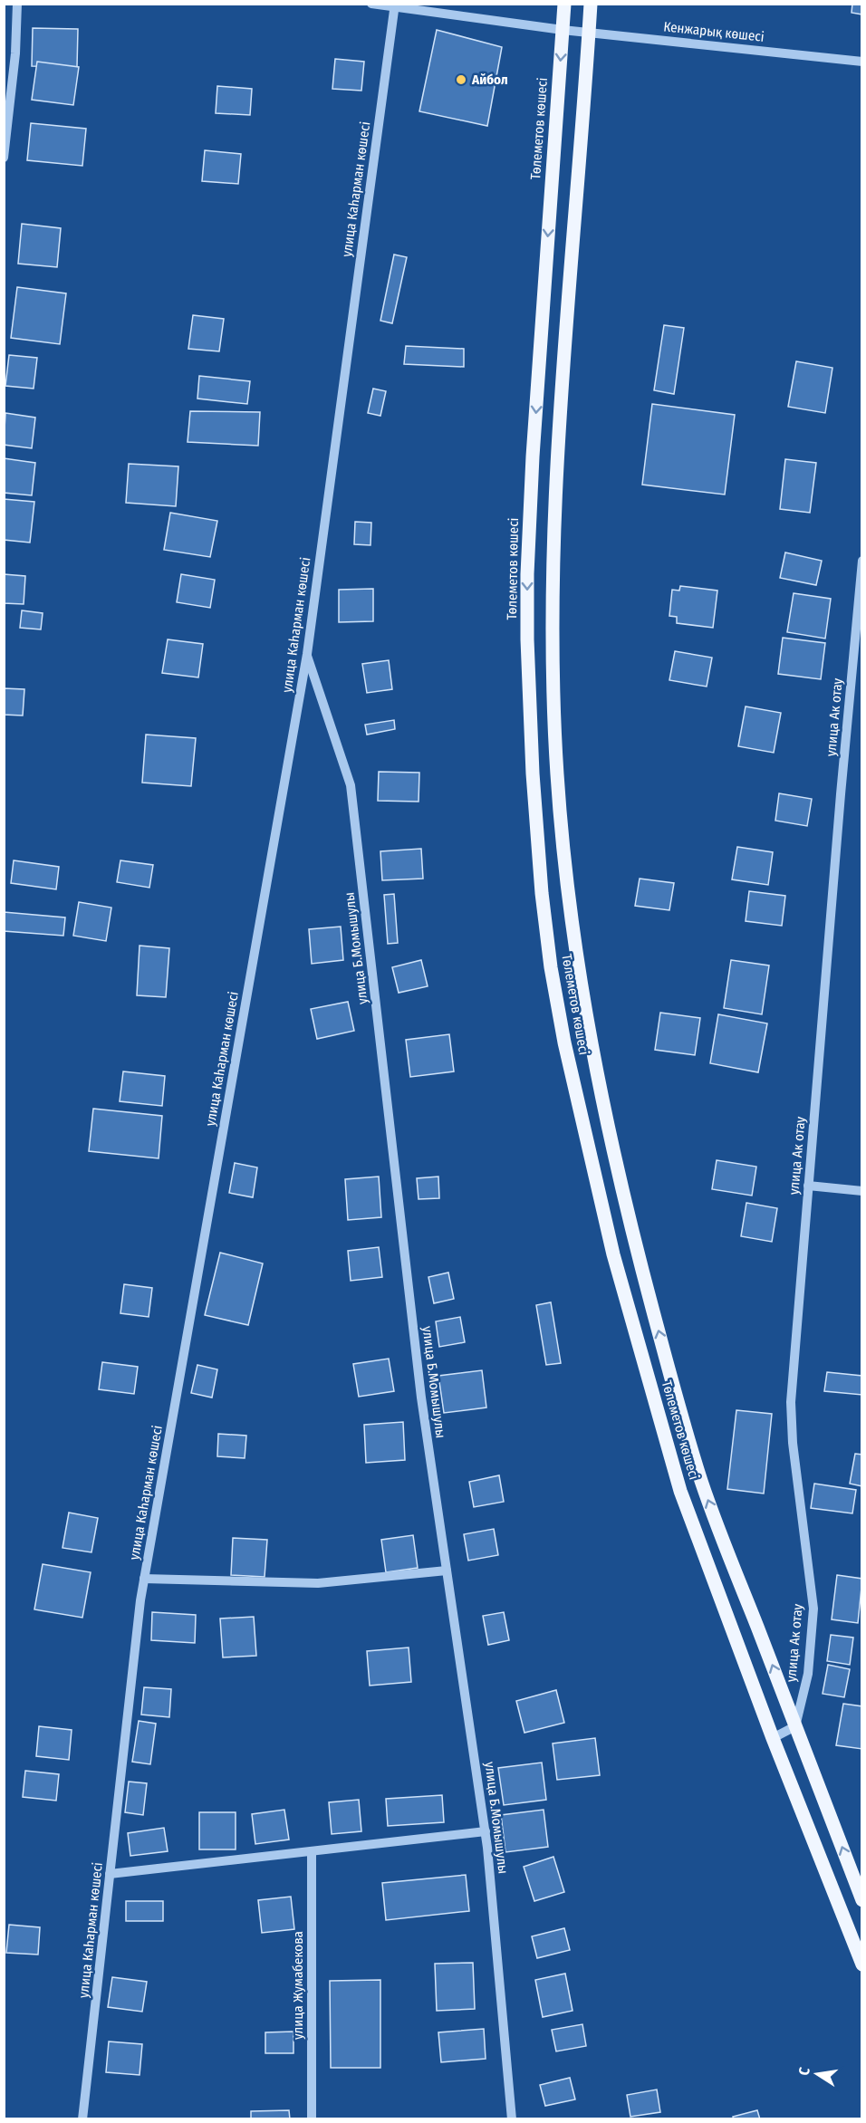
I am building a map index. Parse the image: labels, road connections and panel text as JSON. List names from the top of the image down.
{
  "streets": {
    "main road": ["Төлеметов көшесі"],
    "street": [
      "Кенжарық көшесі",
      "улица Каһарман көшесі",
      "улица Ак отау",
      "улица Б.Момышулы",
      "улица Жумабекова"
    ]
  },
  "crossings": [
    ["Кенжарық көшесі", "Төлеметов көшесі"],
    ["Кенжарық көшесі", "улица Каһарман көшесі"],
    ["Төлеметов көшесі", "улица Ак отау"],
    ["улица Каһарман көшесі", "улица Б.Момышулы"]
  ],
  "places": ["Айбол"],
  "north": "left"
}
